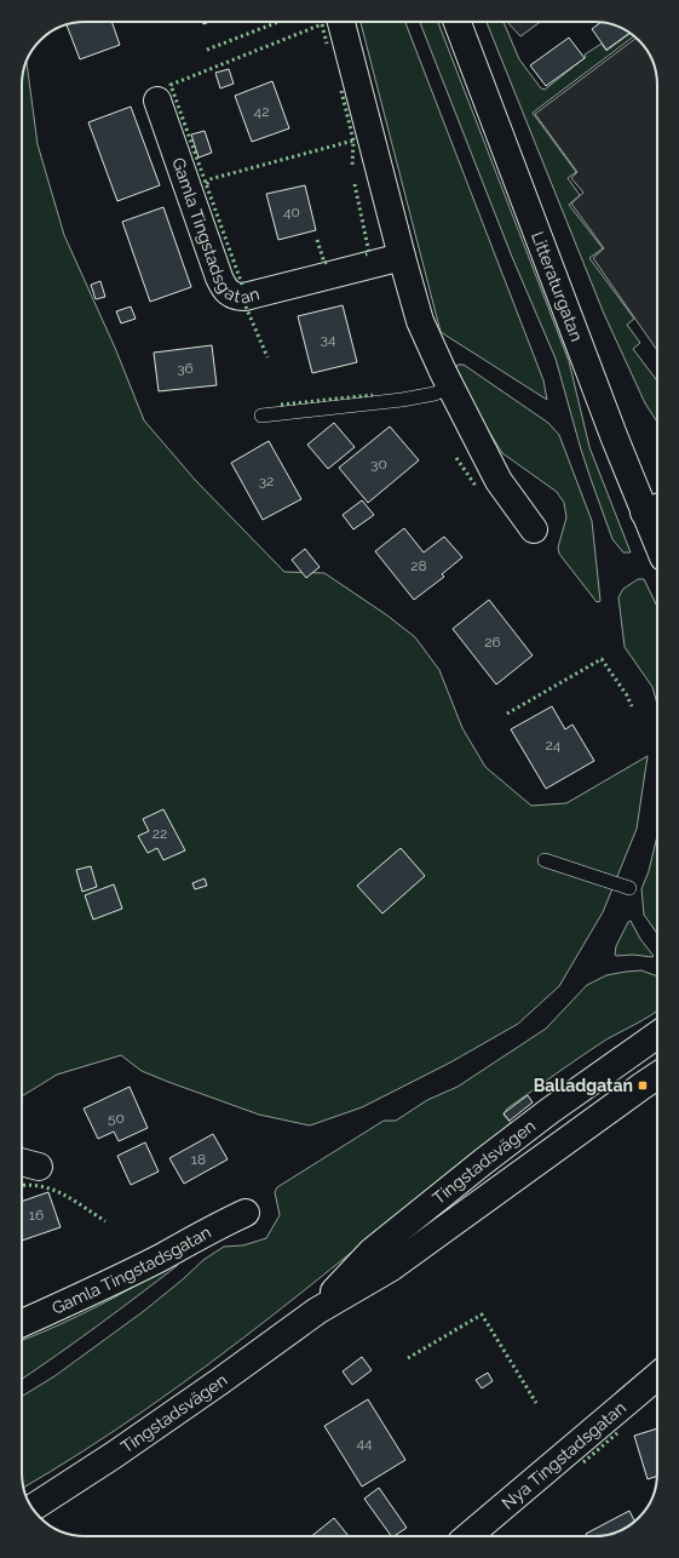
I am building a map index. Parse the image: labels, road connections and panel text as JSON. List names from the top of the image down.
{
  "streets": {
    "street": [
      "Gamla Tingstadsgatan",
      "Litteraturgatan",
      "Tingstadsvägen",
      "Nya Tingstadsgatan"
    ]
  },
  "places": {
    "transit": ["Balladgatan"]
  },
  "house_numbers": [
    "42",
    "40",
    "34",
    "36",
    "30",
    "32",
    "28",
    "26",
    "24",
    "22",
    "50",
    "18",
    "16",
    "44"
  ]
}
